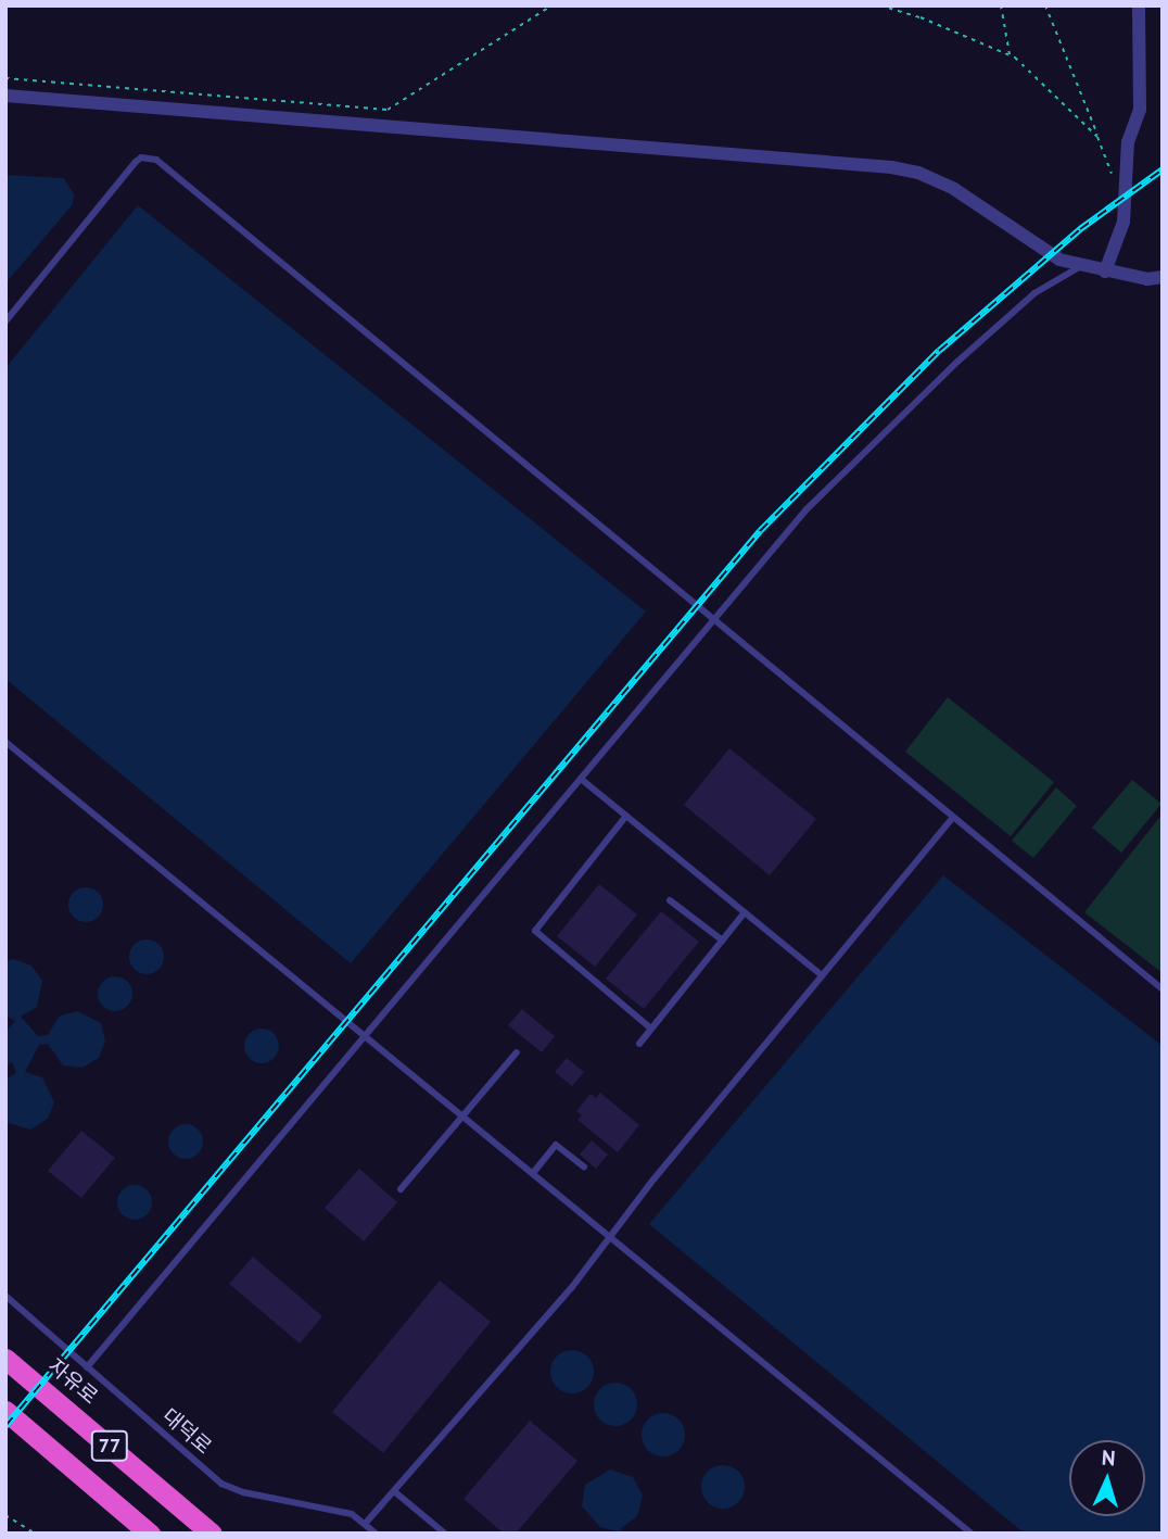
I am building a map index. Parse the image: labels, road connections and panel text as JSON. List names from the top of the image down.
{
  "streets": {
    "highway": ["자유로", "77"],
    "lane": ["대덕로"]
  },
  "north": "top"
}
